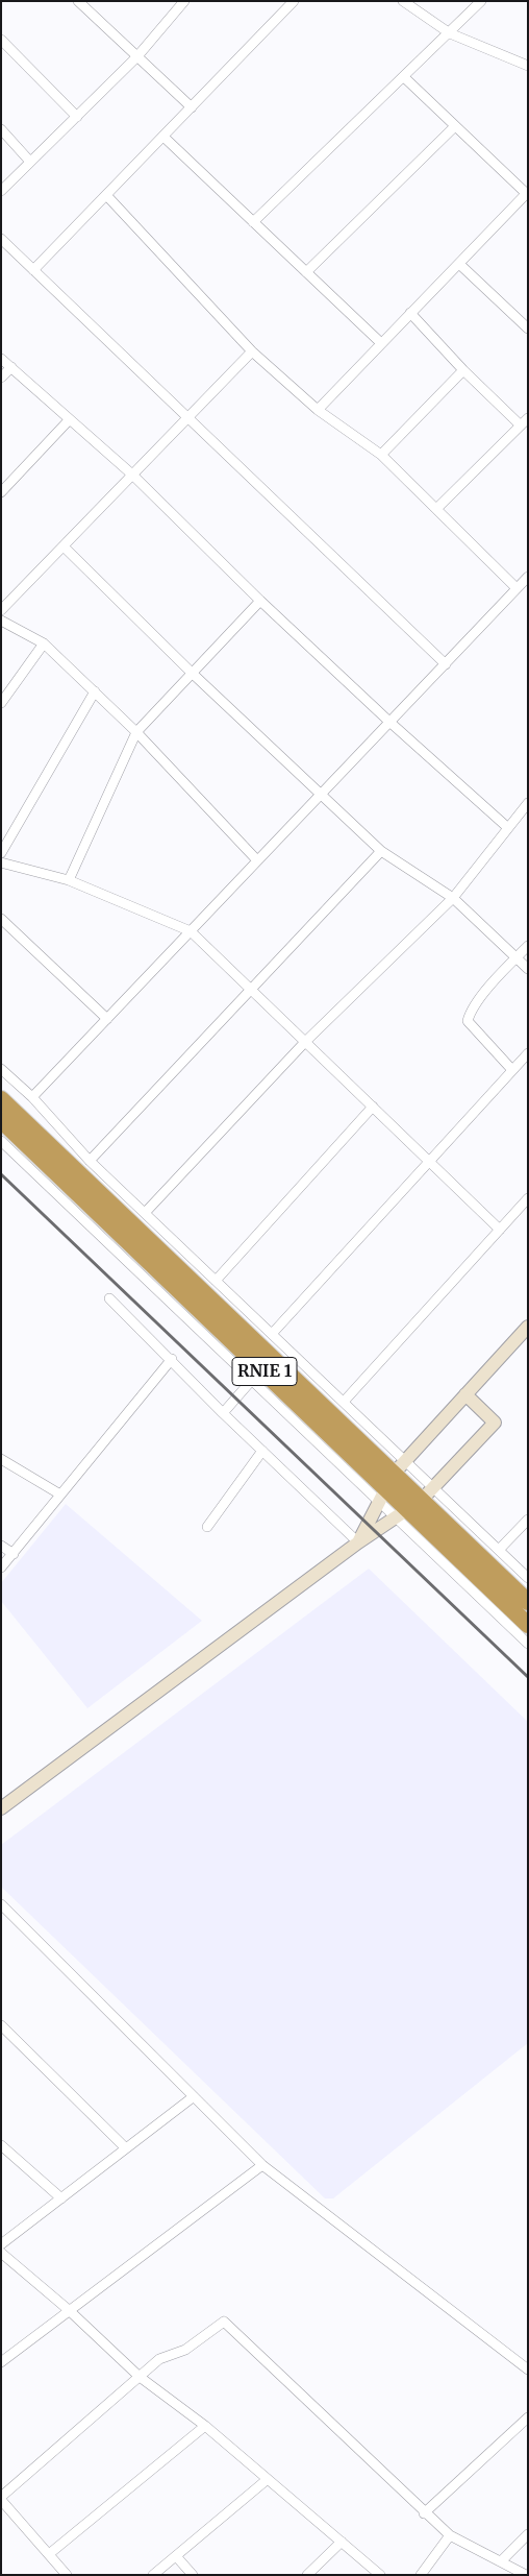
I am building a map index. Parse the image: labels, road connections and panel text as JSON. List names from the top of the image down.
{
  "streets": {
    "highway": ["RNIE 1"]
  }
}
